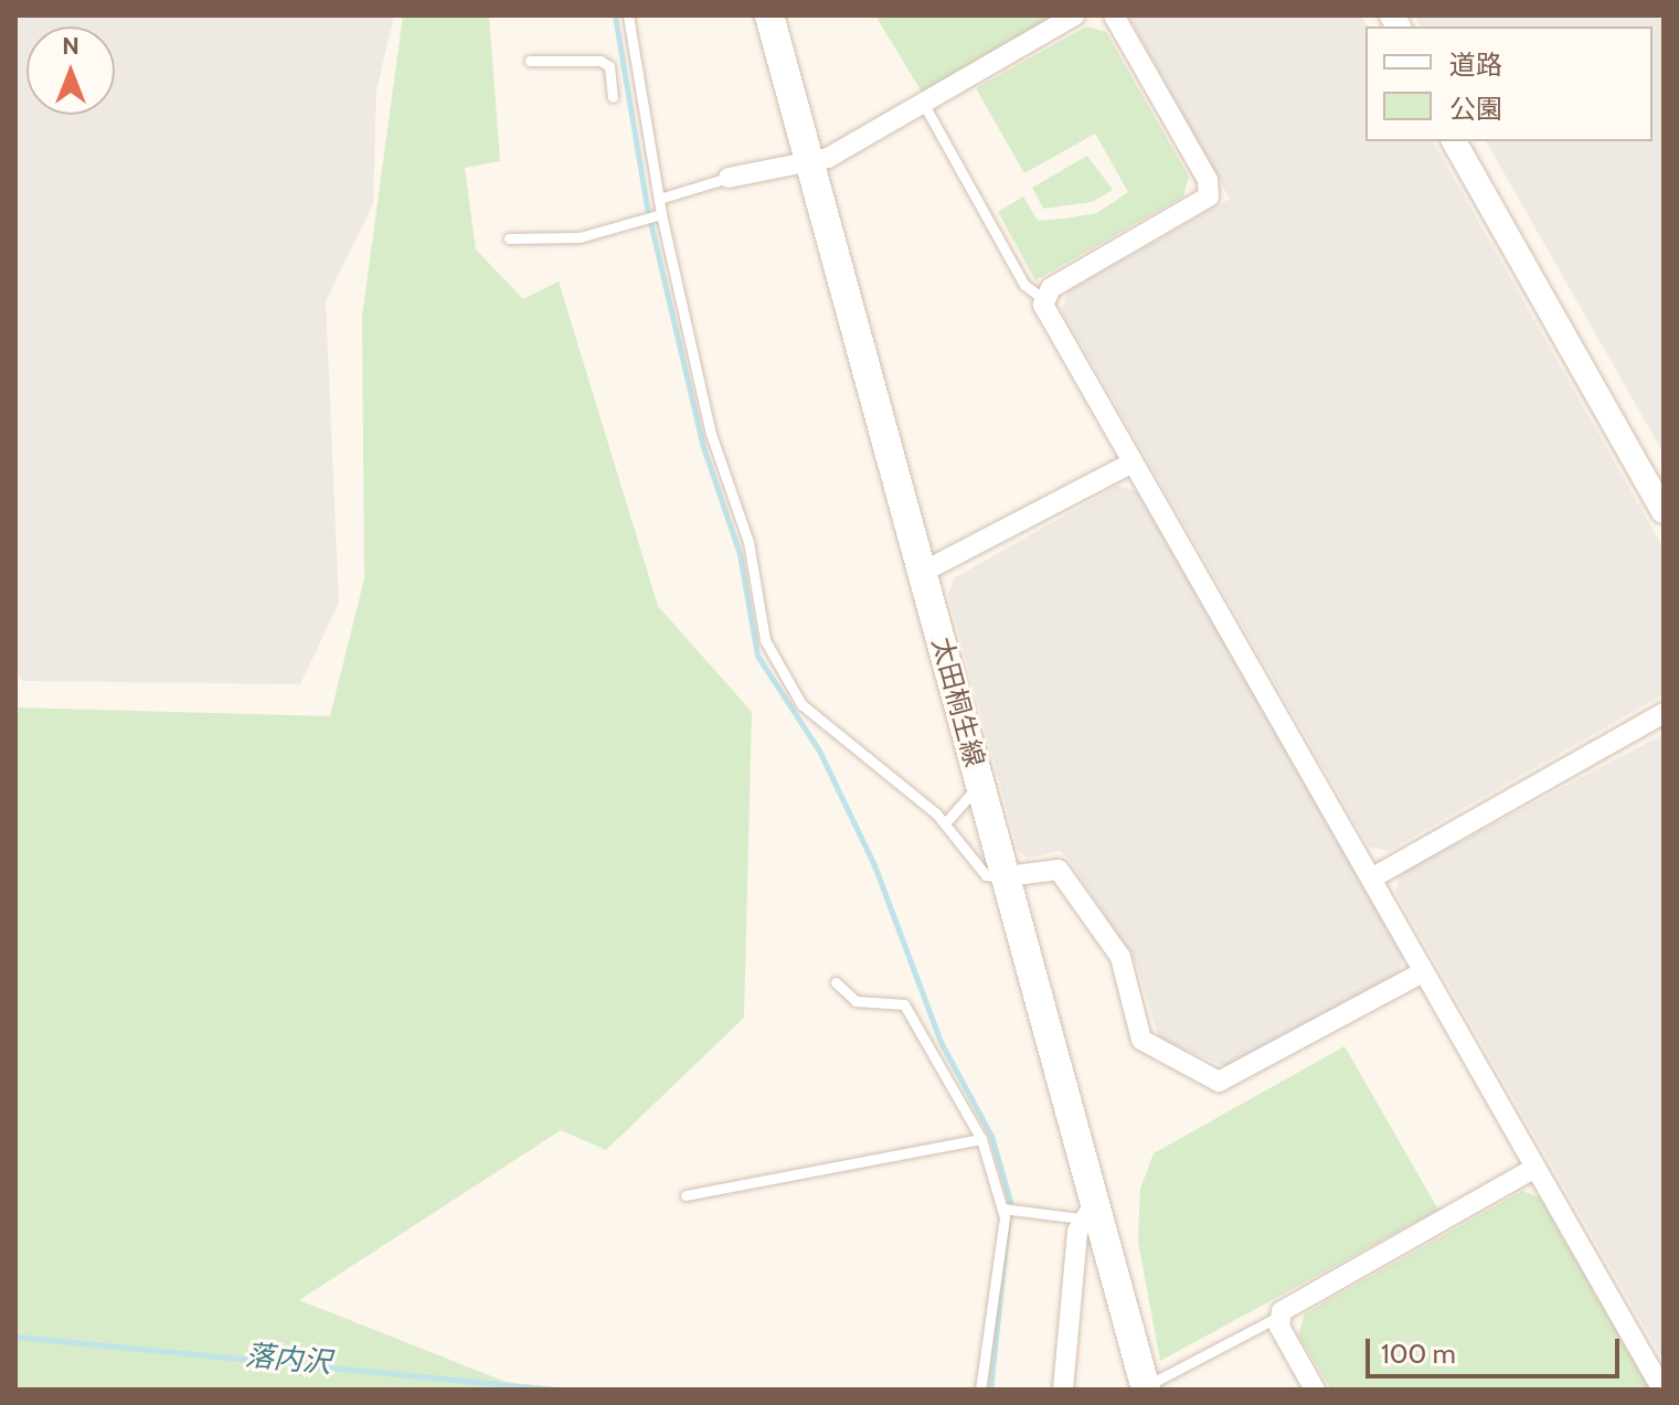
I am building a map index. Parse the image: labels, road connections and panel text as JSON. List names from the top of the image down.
{
  "streets": {
    "main road": ["太田桐生線"]
  },
  "water": ["落内沢"],
  "legend": ["道路", "公園"],
  "scale_bar": "100 m",
  "north": "top"
}
